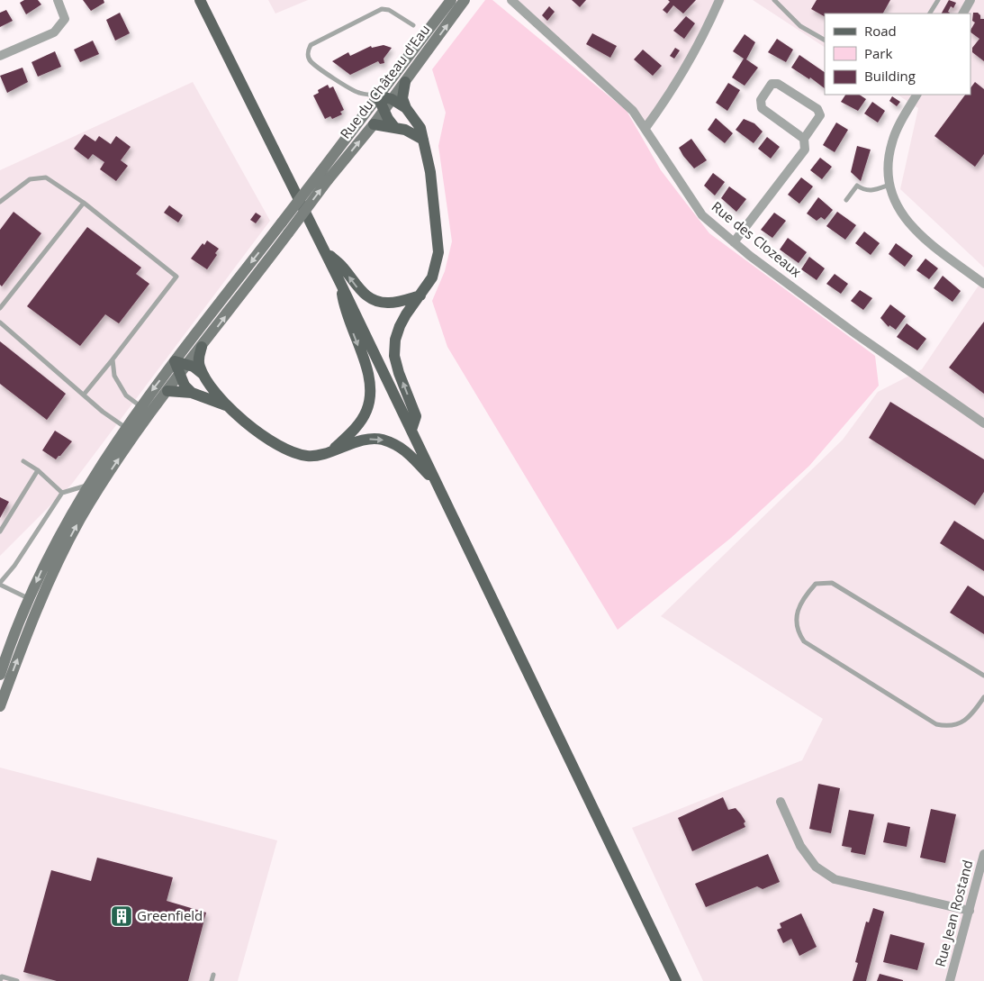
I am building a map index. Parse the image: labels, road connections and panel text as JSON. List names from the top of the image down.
{
  "streets": {
    "main road": ["Rue du Château d'Eau"],
    "street": ["Rue des Clozeaux", "Rue Jean Rostand"]
  },
  "places": {
    "building": ["Greenfield"]
  },
  "legend": ["Road", "Park", "Building"]
}
